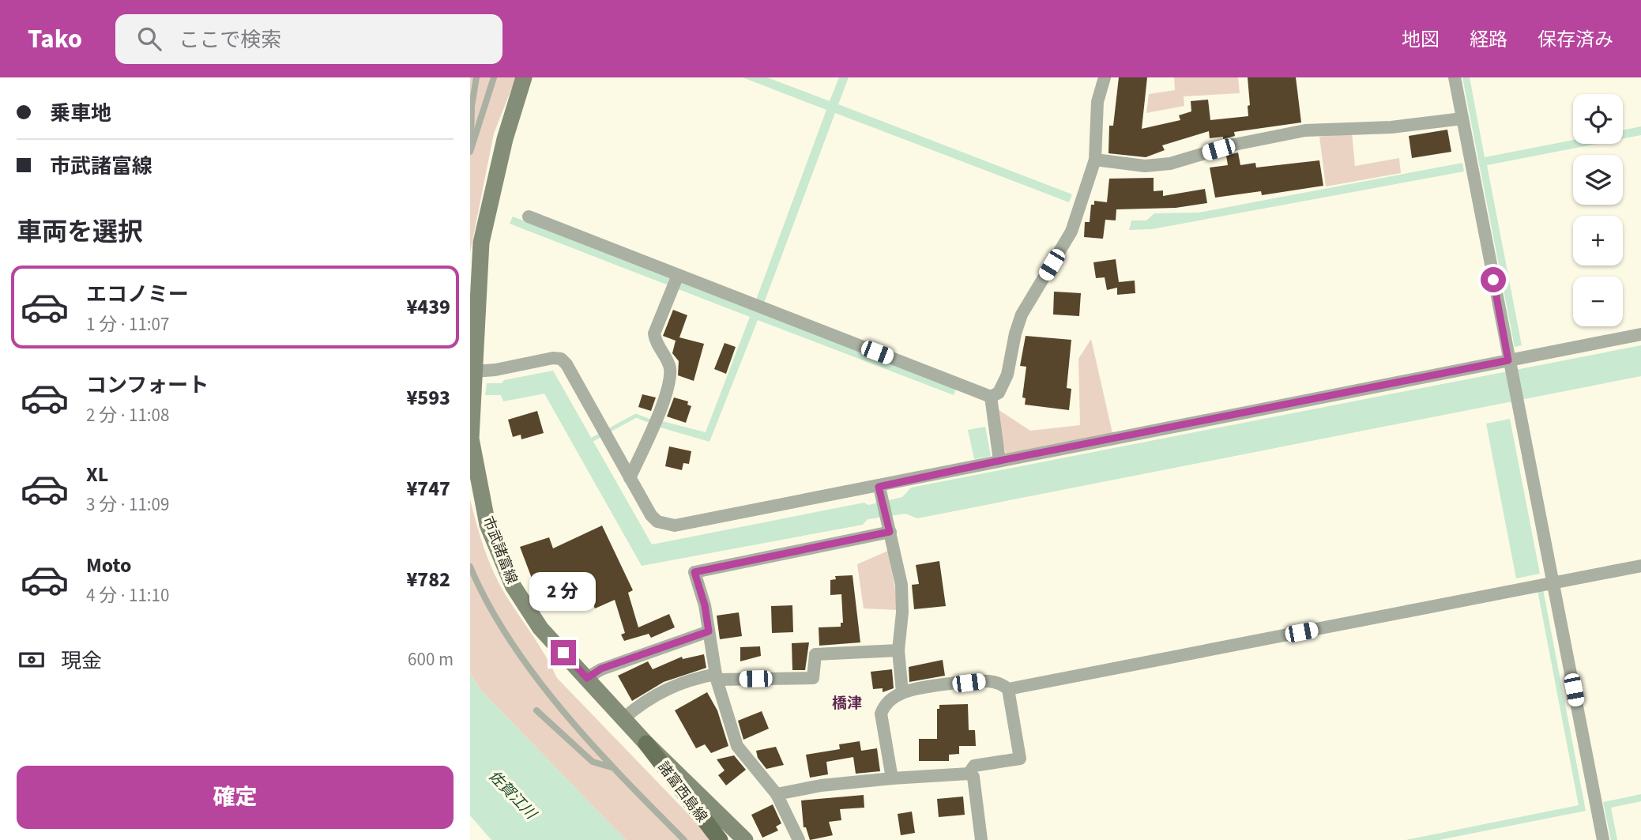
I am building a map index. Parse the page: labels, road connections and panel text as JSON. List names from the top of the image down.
{
  "streets": {
    "main road": ["市武諸富線", "諸富西島線"]
  },
  "crossings": [
    ["市武諸富線", "諸富西島線"]
  ],
  "districts": ["橋津"],
  "water": ["佐賀江川"],
  "page": {
    "header": "Tako",
    "search": "ここで検索",
    "nav": ["地図", "経路", "保存済み"],
    "banner": ["乗車地", "市武諸富線"],
    "map_buttons": ["+", "−"],
    "heading": "車両を選択",
    "list": [
      {
        "name": "エコノミー",
        "note": "1 分 · 11:07",
        "value": "¥439"
      },
      {
        "name": "コンフォート",
        "note": "2 分 · 11:08",
        "value": "¥593"
      },
      {
        "name": "XL",
        "note": "3 分 · 11:09",
        "value": "¥747"
      },
      {
        "name": "Moto",
        "note": "4 分 · 11:10",
        "value": "¥782"
      }
    ],
    "bubble": "2 分",
    "pay": ["現金", "600 m"],
    "buttons": "確定"
  }
}
